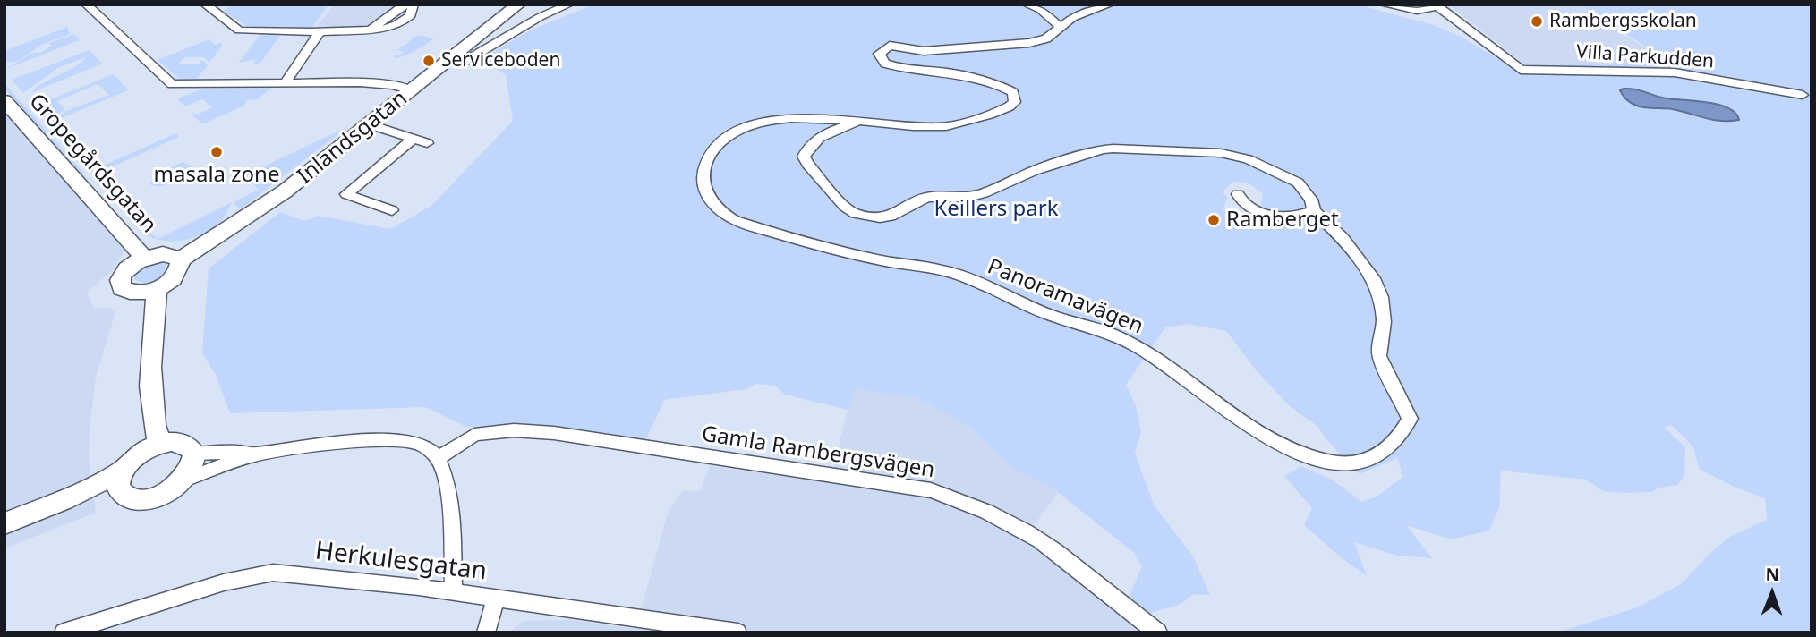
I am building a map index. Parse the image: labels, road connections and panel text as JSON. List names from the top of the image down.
{
  "streets": {
    "street": [
      "Villa Parkudden",
      "Inlandsgatan",
      "Gropegårdsgatan",
      "Panoramavägen",
      "Gamla Rambergsvägen",
      "Herkulesgatan"
    ]
  },
  "parks": ["Keillers park"],
  "places": [
    "Rambergsskolan",
    "Serviceboden",
    "masala zone",
    "Ramberget"
  ],
  "north": "top"
}
